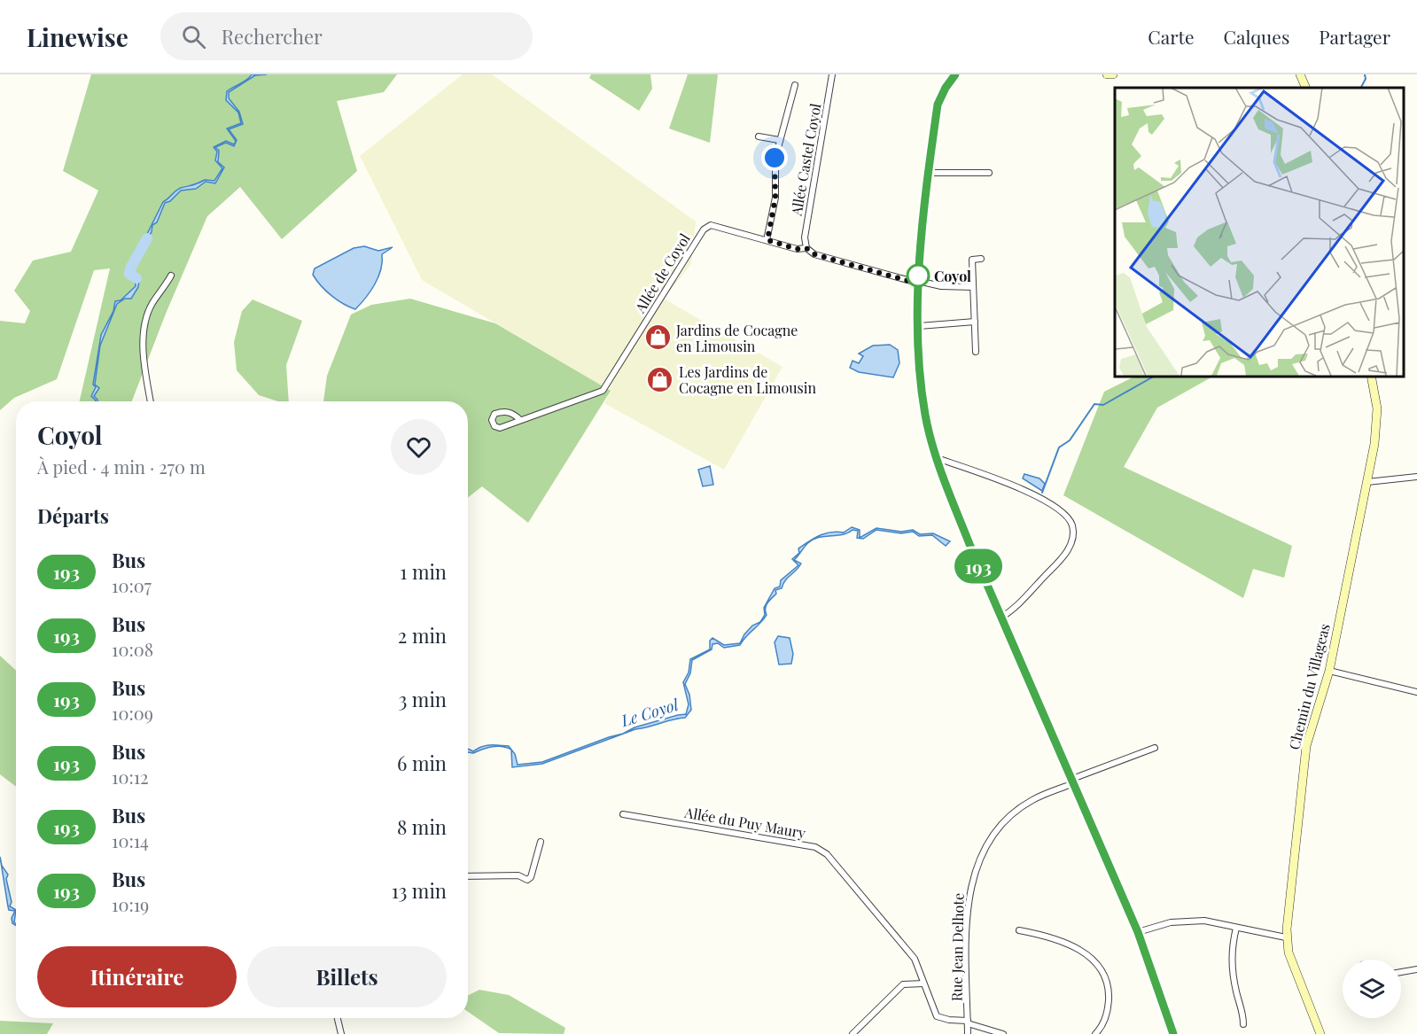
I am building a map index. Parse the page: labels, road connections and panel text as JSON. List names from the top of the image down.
{
  "streets": {
    "main road": ["Chemin du Villageas"],
    "street": [
      "Allée Castel Coyol",
      "Allée de Coyol",
      "Allée du Puy Maury",
      "Rue Jean Delhote"
    ]
  },
  "crossings": [
    ["Allée Castel Coyol", "Allée de Coyol"],
    ["Allée du Puy Maury", "Rue Jean Delhote"]
  ],
  "water": ["Le Coyol"],
  "places": {
    "other": ["Coyol"],
    "shop": ["Jardins de Cocagne en Limousin", "Les Jardins de Cocagne en Limousin"]
  },
  "lines": ["bus line 193"],
  "page": {
    "header": "Linewise",
    "search": "Rechercher",
    "nav": ["Carte", "Calques", "Partager"],
    "on_map": "193",
    "heading": [
      ["Coyol", "À pied · 4 min · 270 m"],
      "Départs"
    ],
    "list": [
      {
        "mark": "193",
        "name": "Bus",
        "note": "10:07",
        "value": "1 min"
      },
      {
        "mark": "193",
        "name": "Bus",
        "note": "10:08",
        "value": "2 min"
      },
      {
        "mark": "193",
        "name": "Bus",
        "note": "10:09",
        "value": "3 min"
      },
      {
        "mark": "193",
        "name": "Bus",
        "note": "10:12",
        "value": "6 min"
      },
      {
        "mark": "193",
        "name": "Bus",
        "note": "10:14",
        "value": "8 min"
      },
      {
        "mark": "193",
        "name": "Bus",
        "note": "10:19",
        "value": "13 min"
      }
    ],
    "buttons": ["Itinéraire", "Billets"]
  }
}
